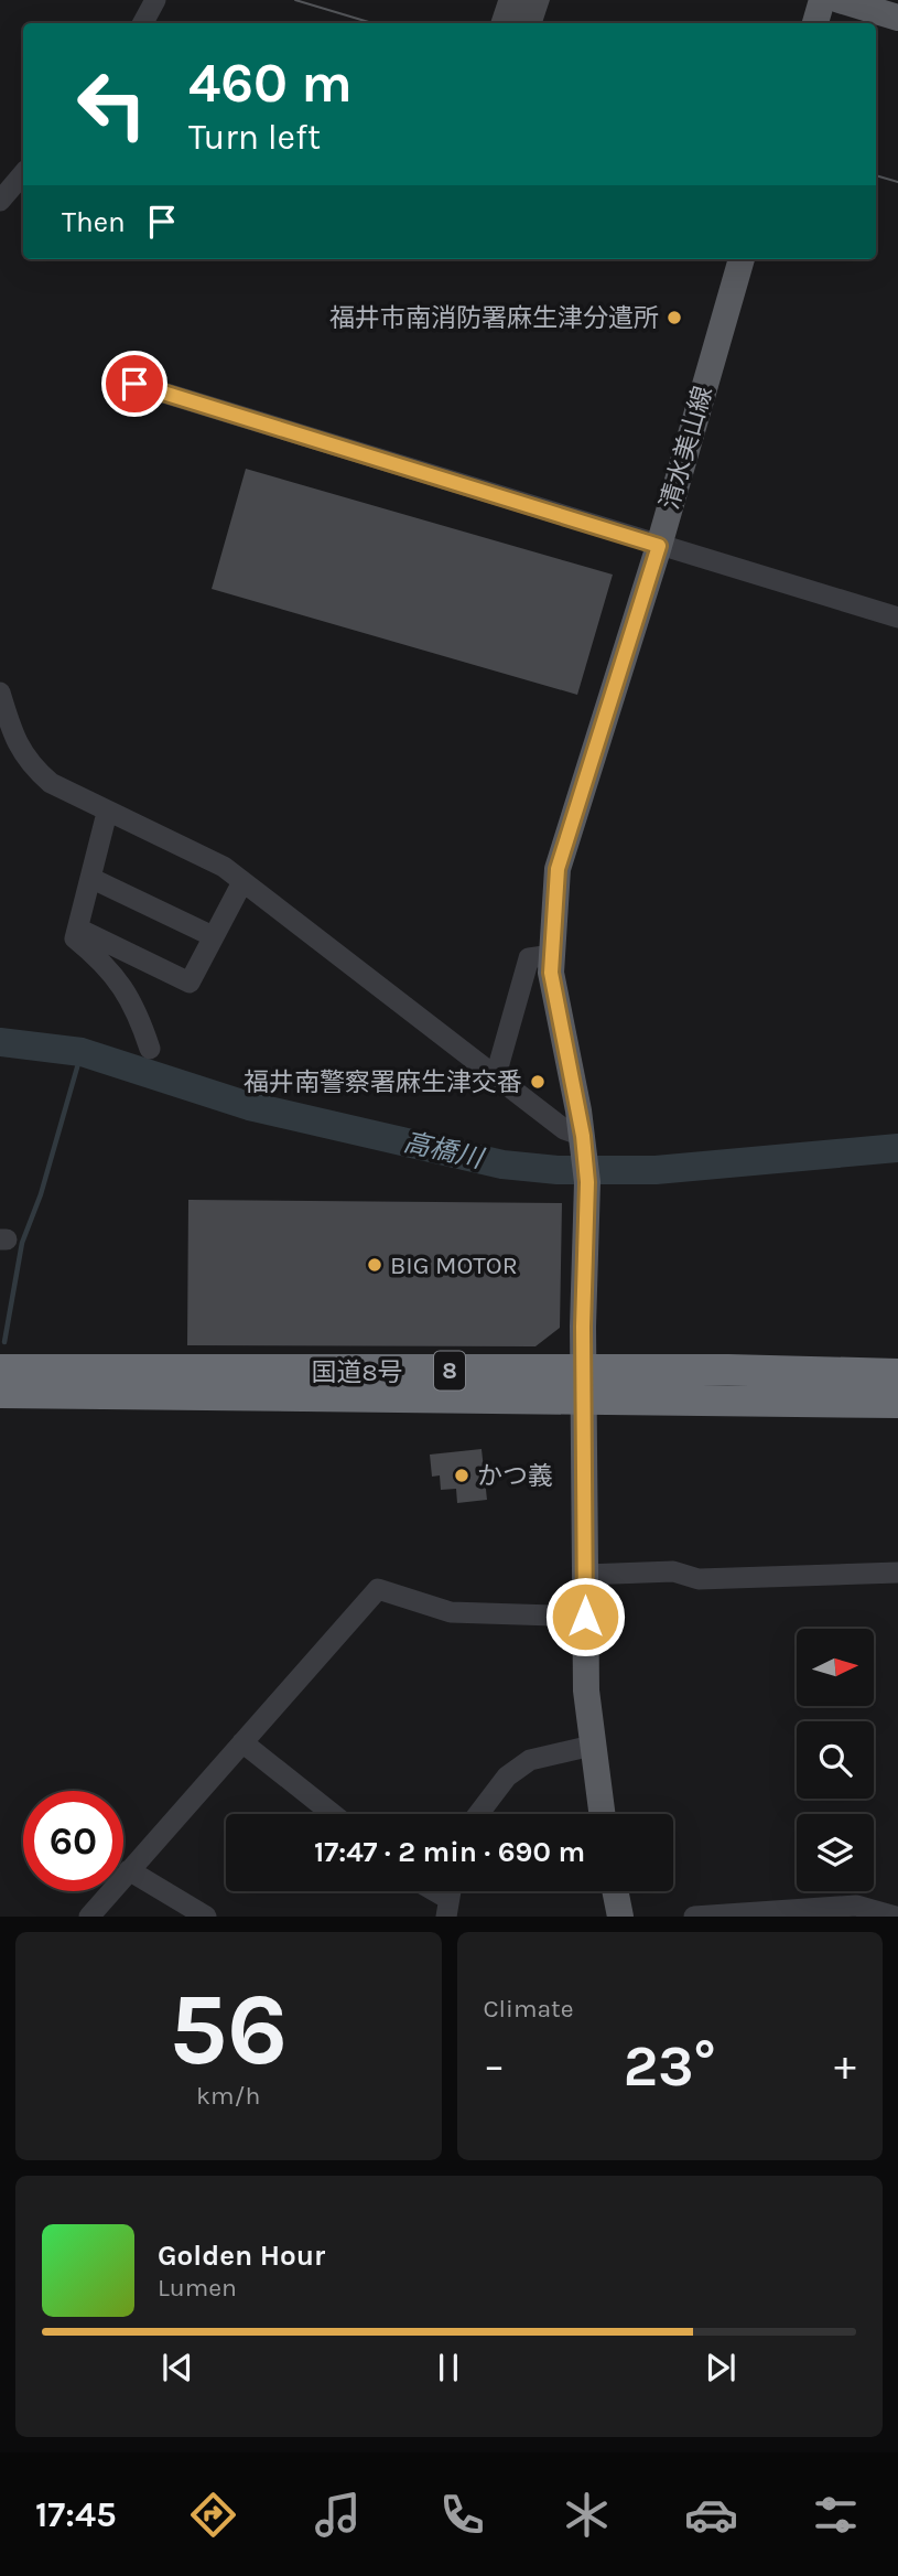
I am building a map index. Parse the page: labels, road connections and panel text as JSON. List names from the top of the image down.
{
  "streets": {
    "highway": ["8", "国道8号"],
    "main road": ["清水美山線"]
  },
  "crossings": [
    ["清水美山線", "国道8号"]
  ],
  "water": ["高橋川"],
  "places": [
    "福井市南消防署麻生津分遣所",
    "福井南警察署麻生津交番",
    "BIG MOTOR",
    "かつ義"
  ],
  "north": "right",
  "page": {
    "turn": ["460 m", "Turn left"],
    "then": "Then",
    "limit": "60",
    "trip": "17:47 · 2 min · 690 m",
    "tile": [
      ["56", "km/h"],
      "Climate"
    ],
    "heat": ["−", "23°", "+"],
    "song": ["Golden Hour", "Lumen"],
    "tabs": "17:45"
  }
}
